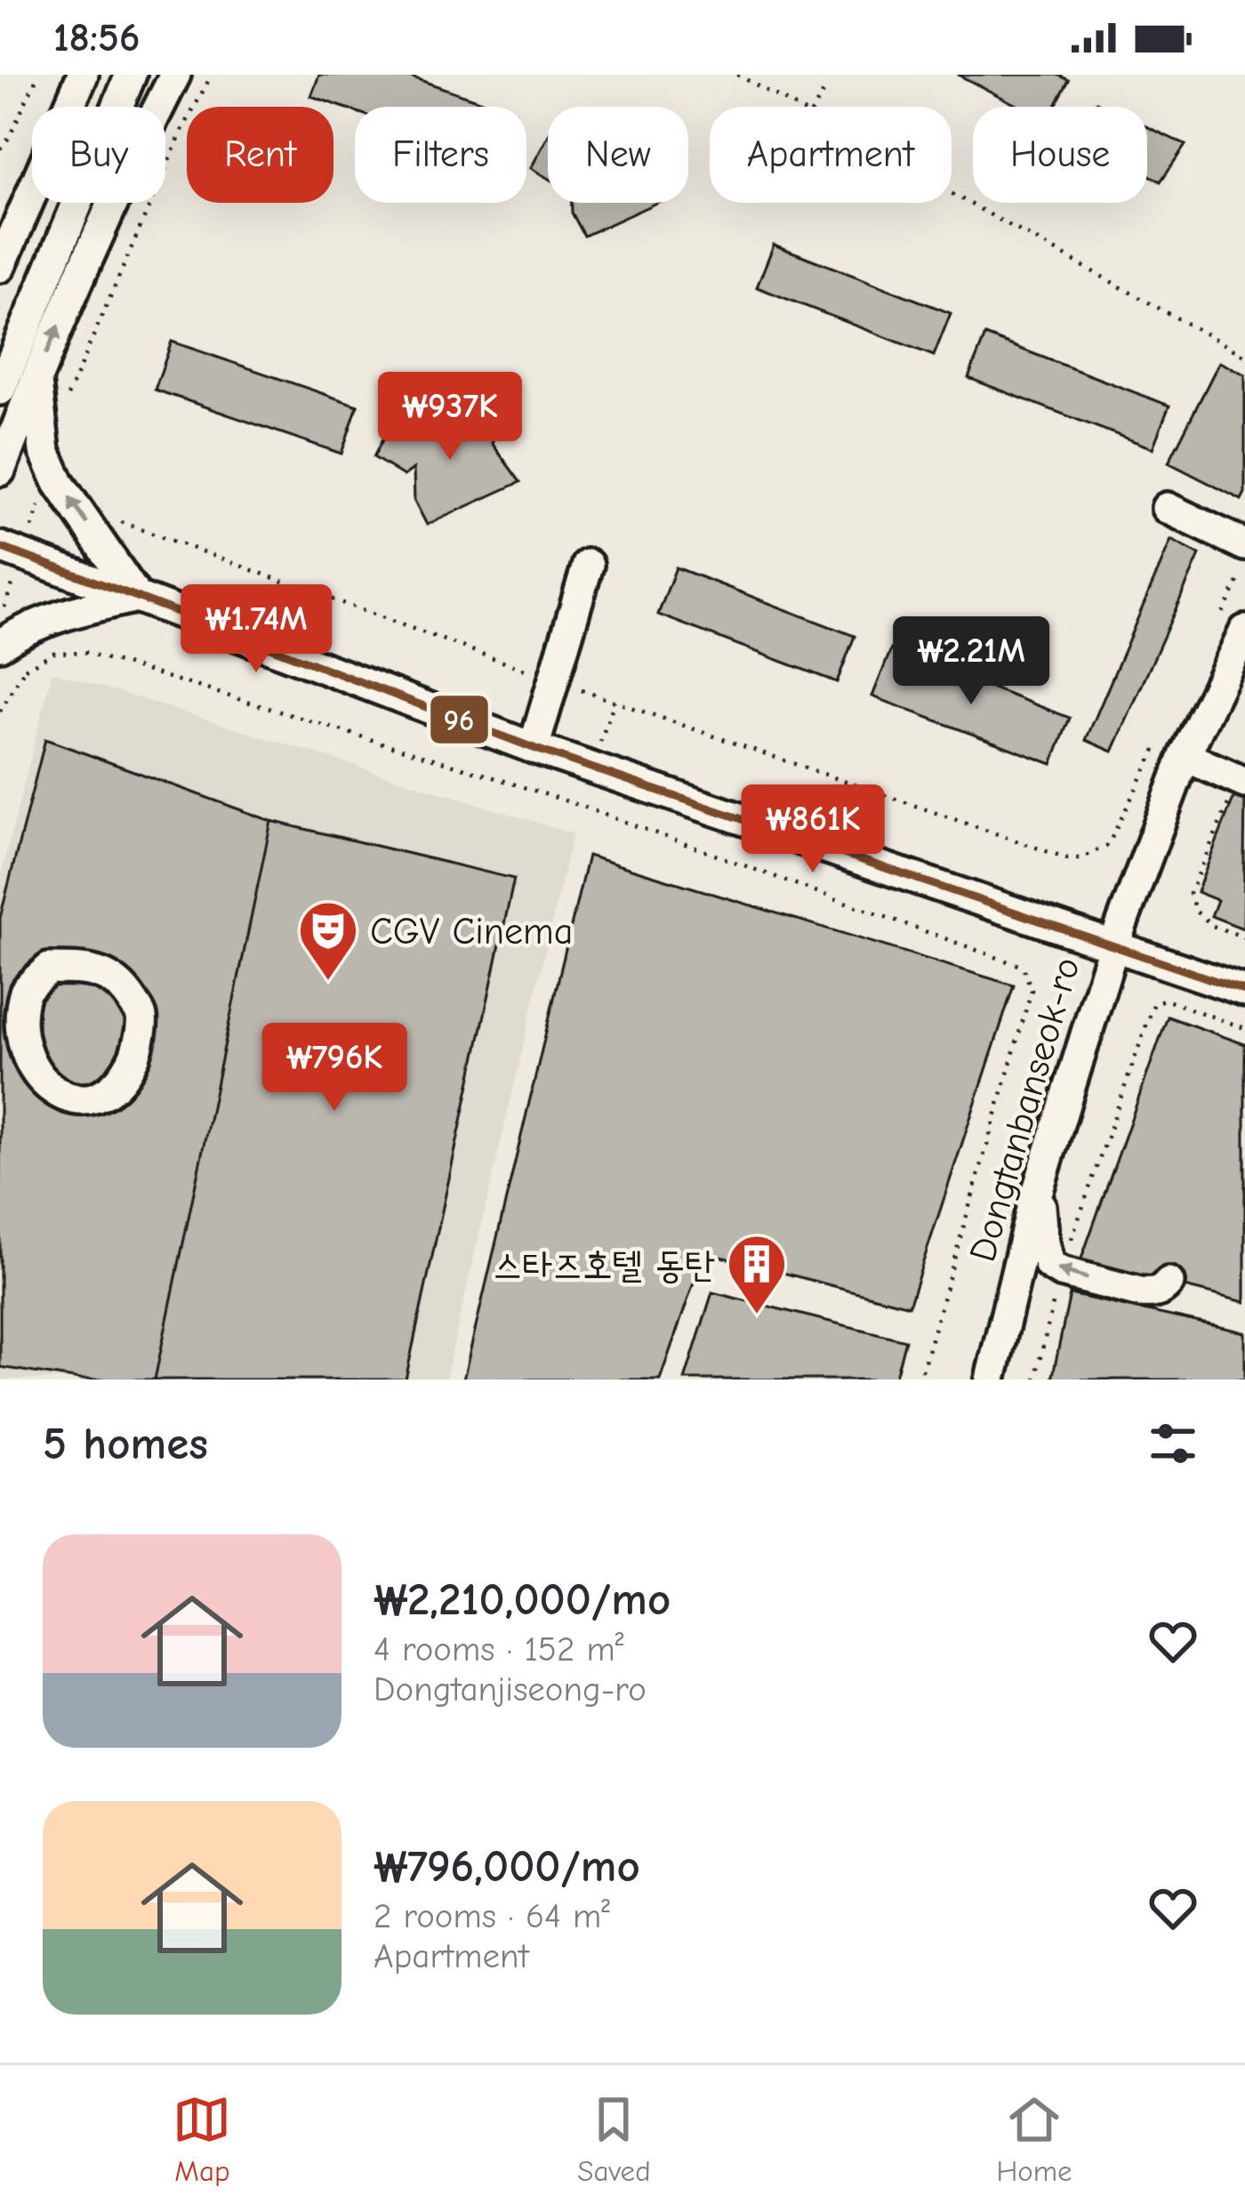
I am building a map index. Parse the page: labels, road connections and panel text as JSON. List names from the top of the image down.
{
  "streets": {
    "street": ["Dongtanbanseok-ro"]
  },
  "places": {
    "theatre": ["CGV Cinema"],
    "building": ["스타즈호텔 동탄"]
  },
  "lines": ["transit line 96"],
  "page": {
    "status": "18:56",
    "chip": [
      "Buy",
      "Rent",
      "Filters",
      "New",
      "Apartment",
      "House"
    ],
    "price": [
      "₩937K",
      "₩1.74M",
      "₩2.21M",
      "₩861K",
      "₩796K"
    ],
    "heading": "5 homes",
    "list": [
      {
        "name": "₩2,210,000/mo",
        "note": "4 rooms · 152 m² · Dongtanjiseong-ro"
      },
      {
        "name": "₩796,000/mo",
        "note": "2 rooms · 64 m² · Apartment"
      }
    ],
    "tabs": ["Map", "Saved", "Home"]
  }
}
